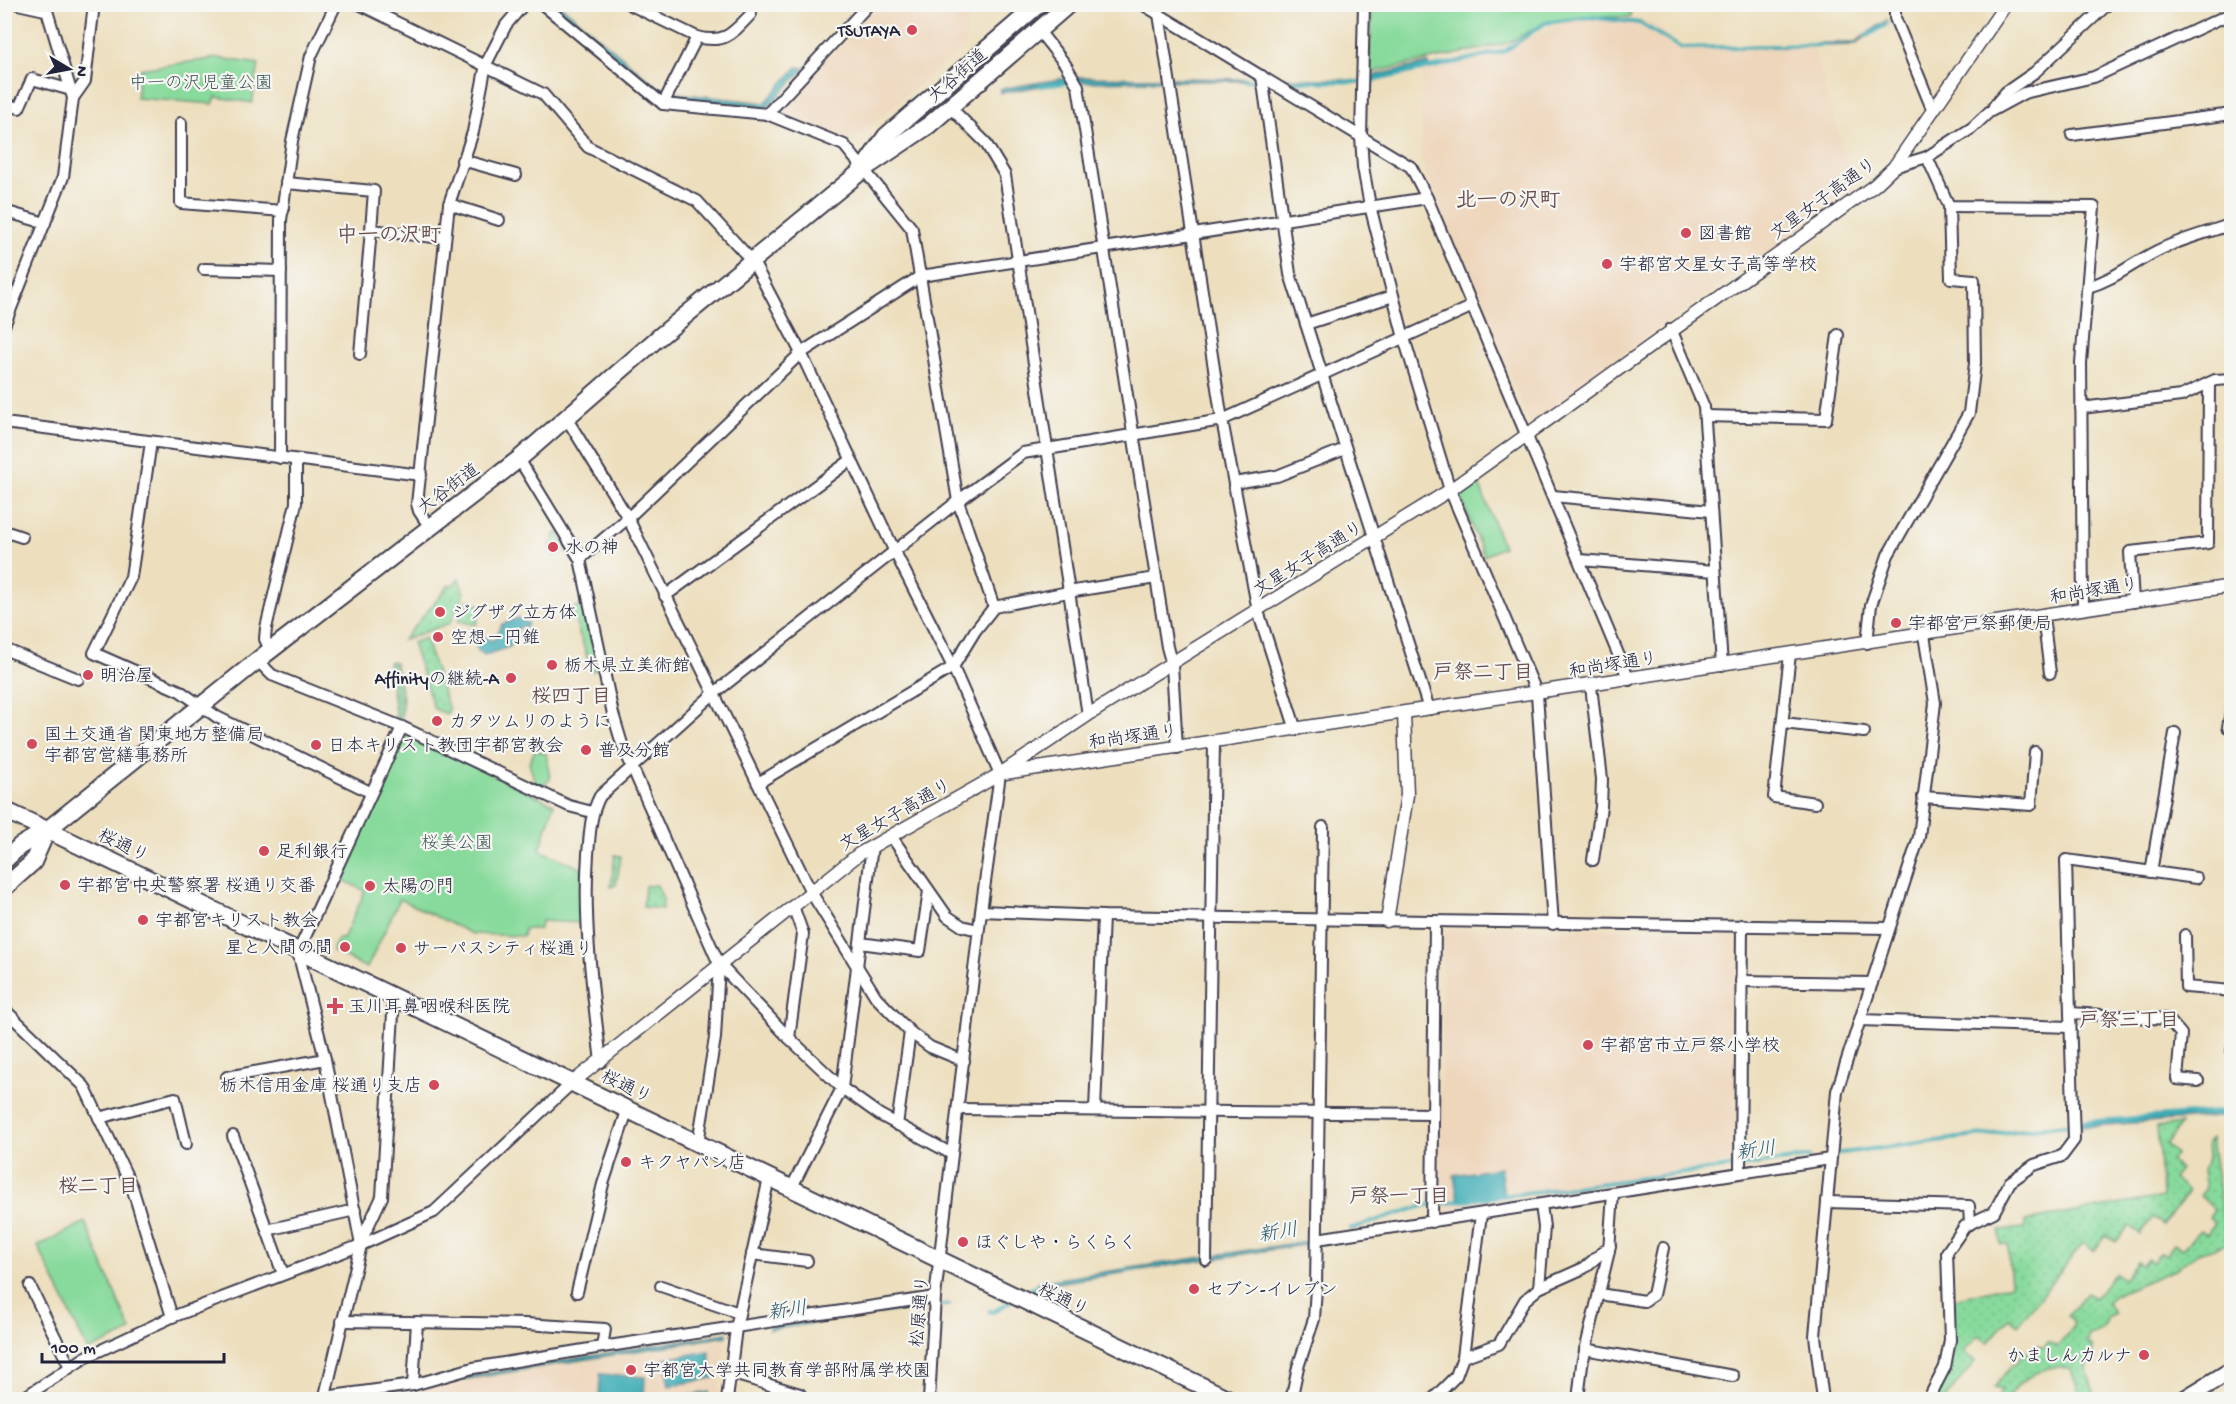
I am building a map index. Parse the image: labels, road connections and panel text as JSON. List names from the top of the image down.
{
  "streets": {
    "main road": ["大谷街道", "桜通り"],
    "street": ["文星女子高通り", "和尚塚通り", "松原通り"]
  },
  "crossings": [
    ["大谷街道", "桜通り"],
    ["文星女子高通り", "和尚塚通り"],
    ["文星女子高通り", "桜通り"],
    ["文星女子高通り", "松原通り"],
    ["和尚塚通り", "松原通り"],
    ["桜通り", "松原通り"]
  ],
  "districts": [
    "北一の沢町",
    "中一の沢町",
    "戸祭二丁目",
    "桜四丁目",
    "戸祭三丁目",
    "桜二丁目",
    "戸祭一丁目"
  ],
  "water": ["新川"],
  "parks": ["中一の沢児童公園", "桜美公園"],
  "places": {
    "other": [
      "TSUTAYA",
      "図書館",
      "宇都宮文星女子高等学校",
      "水の神",
      "ジグザグ立方体",
      "宇都宮戸祭郵便局",
      "空想－円錐",
      "栃木県立美術館",
      "明治屋",
      "Affinityの継続-A",
      "カタツムリのように",
      "国土交通省 関東地方整備局 宇都宮営繕事務所",
      "日本キリスト教団宇都宮教会",
      "普及分館",
      "足利銀行",
      "宇都宮中央警察署 桜通り交番",
      "太陽の門",
      "宇都宮キリスト教会",
      "星と人間の間",
      "サーパスシティ桜通り",
      "宇都宮市立戸祭小学校",
      "栃木信用金庫 桜通り支店",
      "キクヤパン店",
      "ほぐしや・らくらく",
      "セブン-イレブン",
      "かましんカルナ",
      "宇都宮大学共同教育学部附属学校園"
    ],
    "health": ["玉川耳鼻咽喉科医院"]
  },
  "scale_bar": "100 m",
  "north": "right"
}
